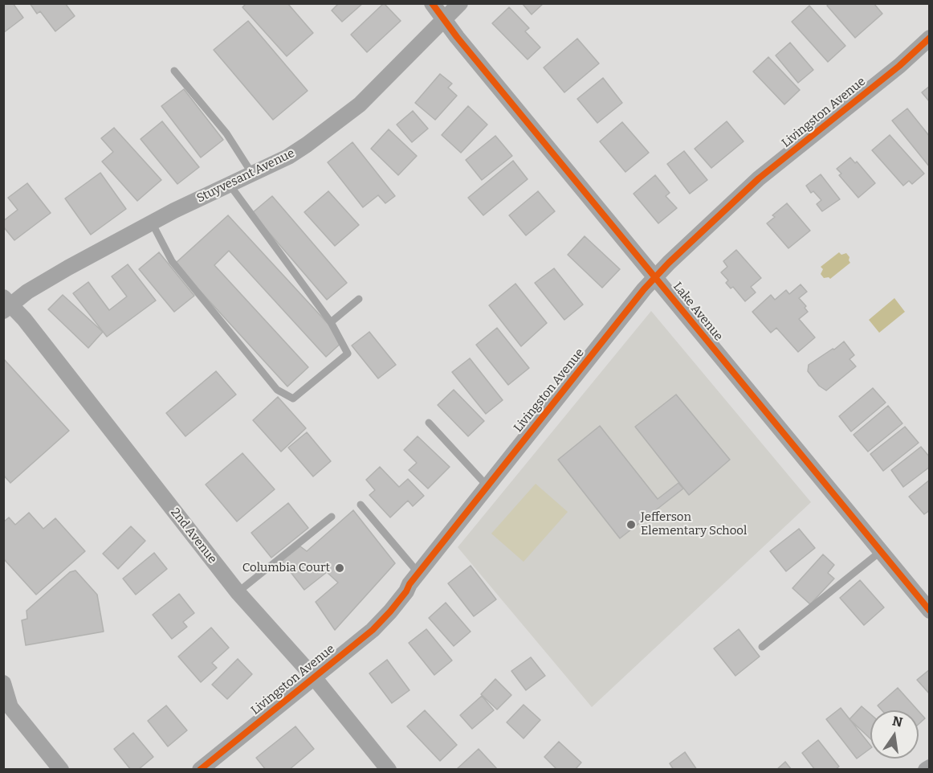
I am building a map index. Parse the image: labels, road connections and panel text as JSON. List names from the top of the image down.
{
  "streets": {
    "street": [
      "Livingston Avenue",
      "Stuyvesant Avenue",
      "Lake Avenue",
      "2nd Avenue"
    ]
  },
  "crossings": [
    ["Livingston Avenue", "Lake Avenue"],
    ["Livingston Avenue", "2nd Avenue"],
    ["Stuyvesant Avenue", "Lake Avenue"],
    ["Stuyvesant Avenue", "2nd Avenue"]
  ],
  "places": ["Jefferson Elementary School", "Columbia Court"],
  "north": "top"
}
